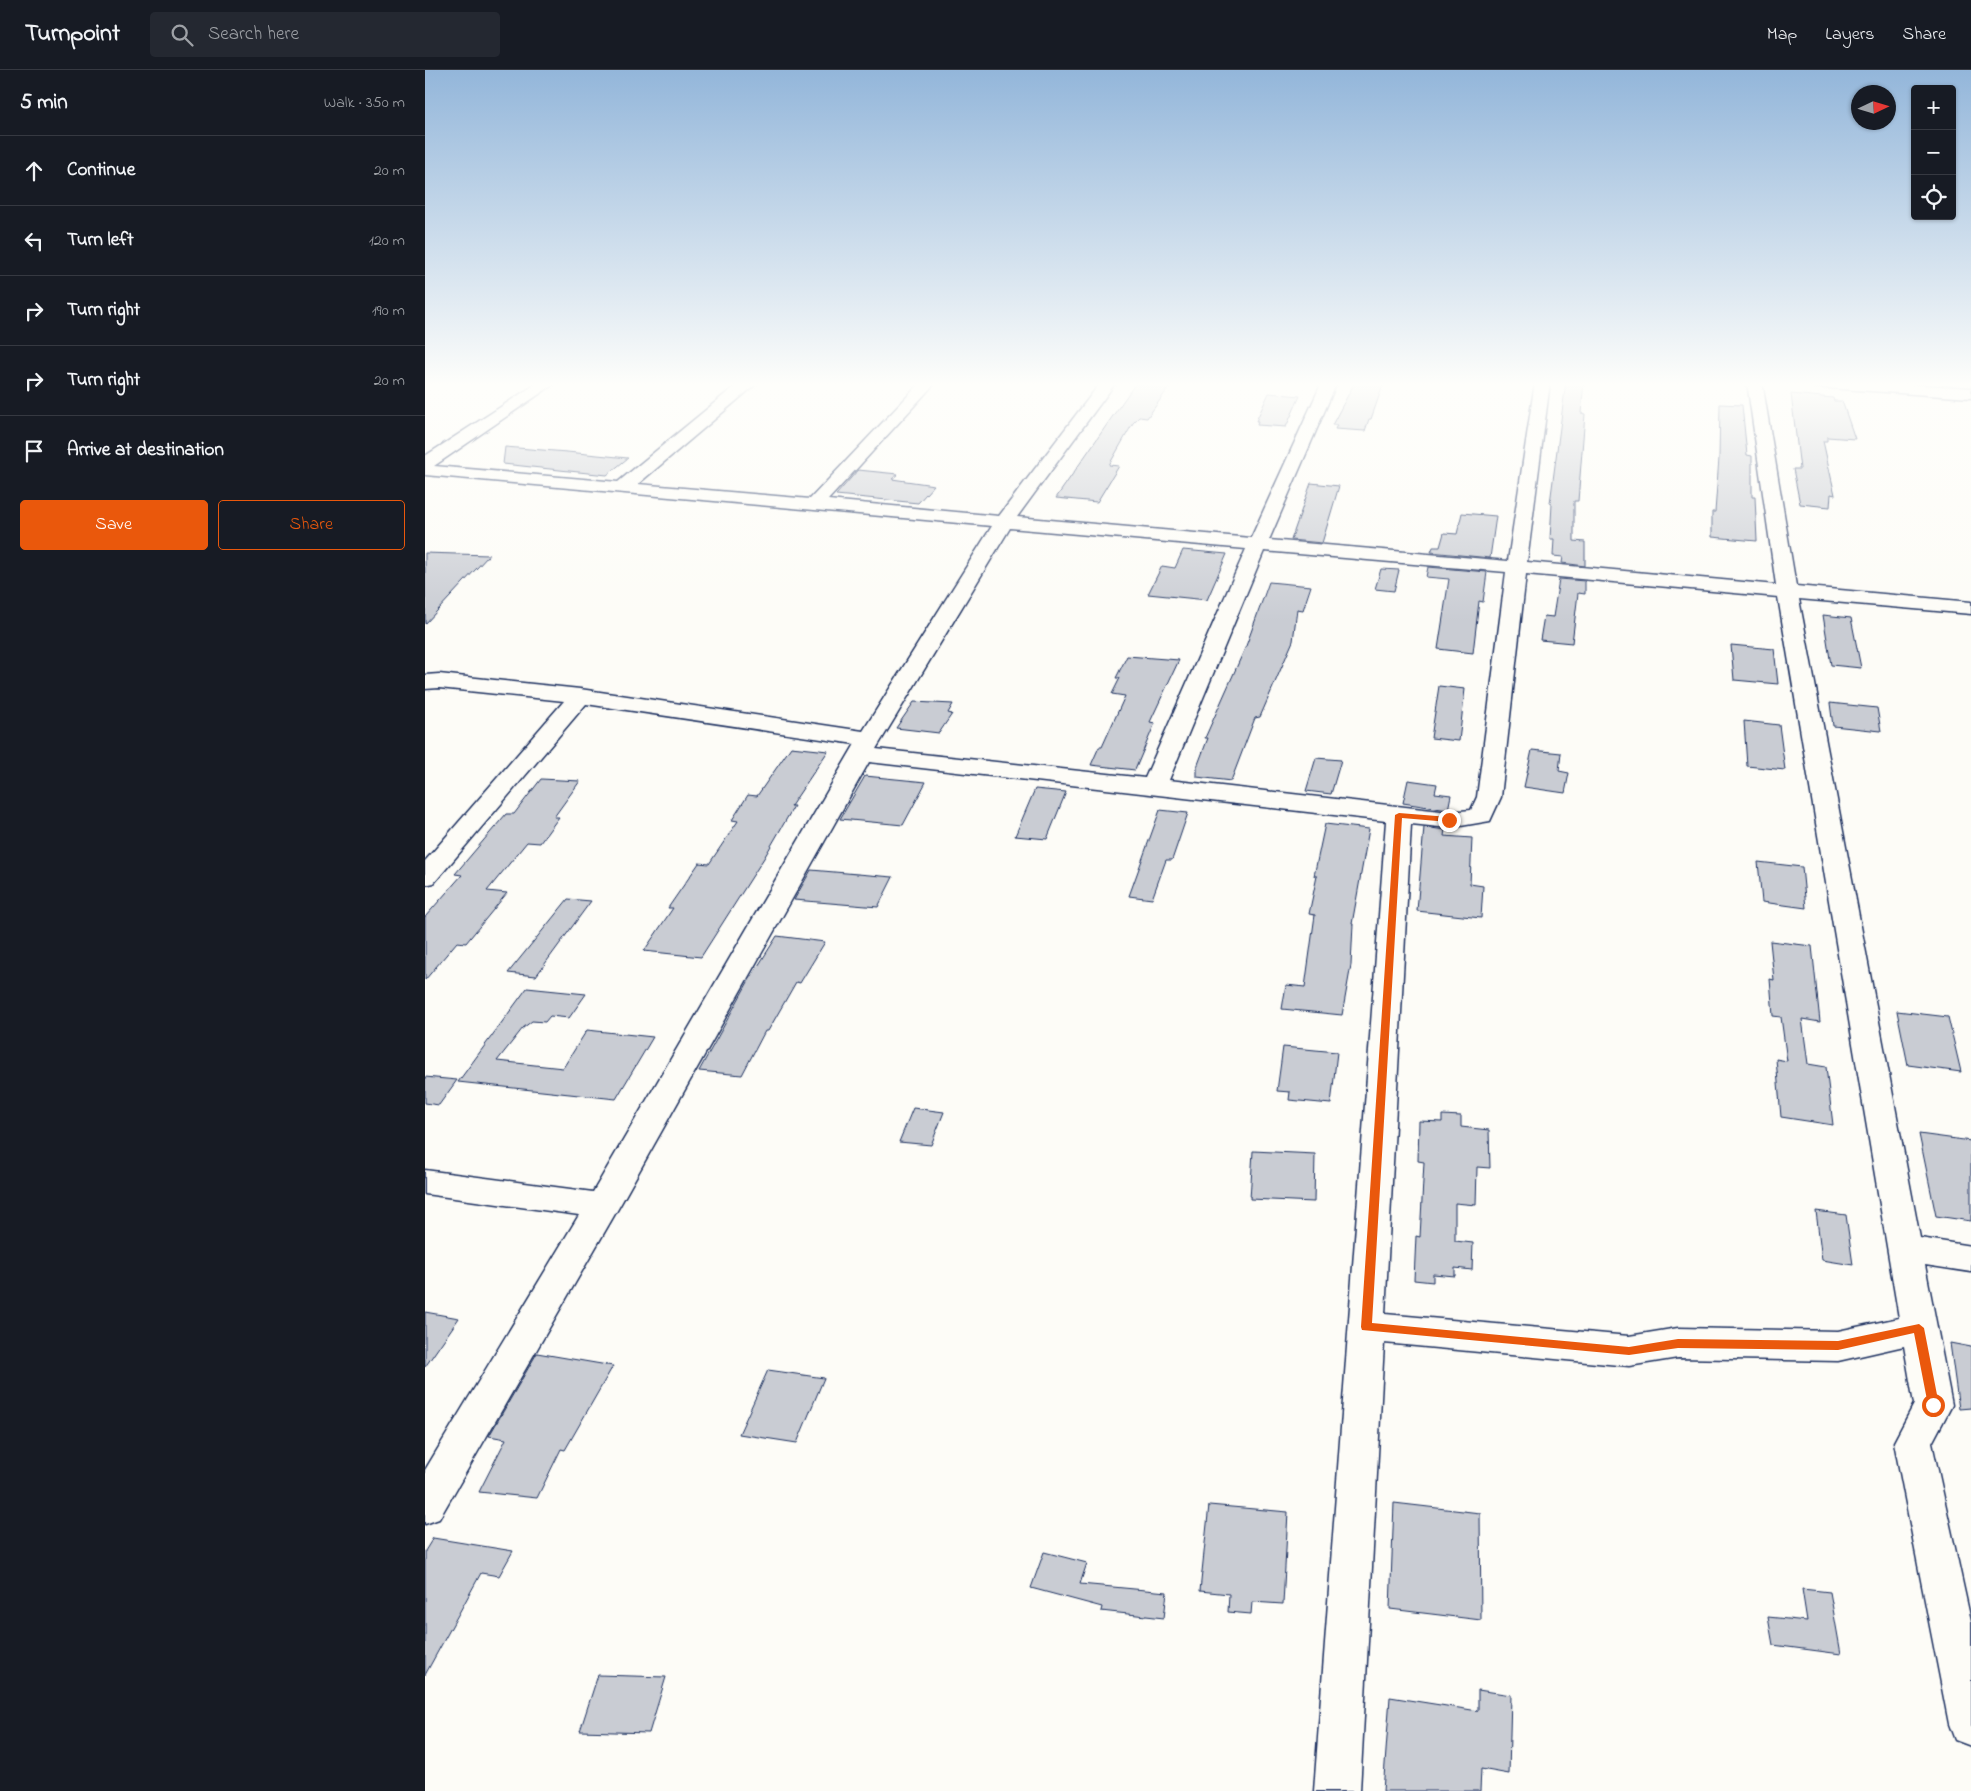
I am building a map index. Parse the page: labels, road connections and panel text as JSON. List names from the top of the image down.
{
  "north": "right",
  "page": {
    "header": "Turnpoint",
    "search": "Search here",
    "nav": ["Map", "Layers", "Share"],
    "heading": ["5 min", "Walk · 350 m"],
    "map_buttons": ["+", "−"],
    "list": [
      ["Continue", "20 m"],
      ["Turn left", "120 m"],
      ["Turn right", "190 m"],
      ["Turn right", "20 m"],
      "Arrive at destination"
    ],
    "buttons": ["Save", "Share"]
  }
}
